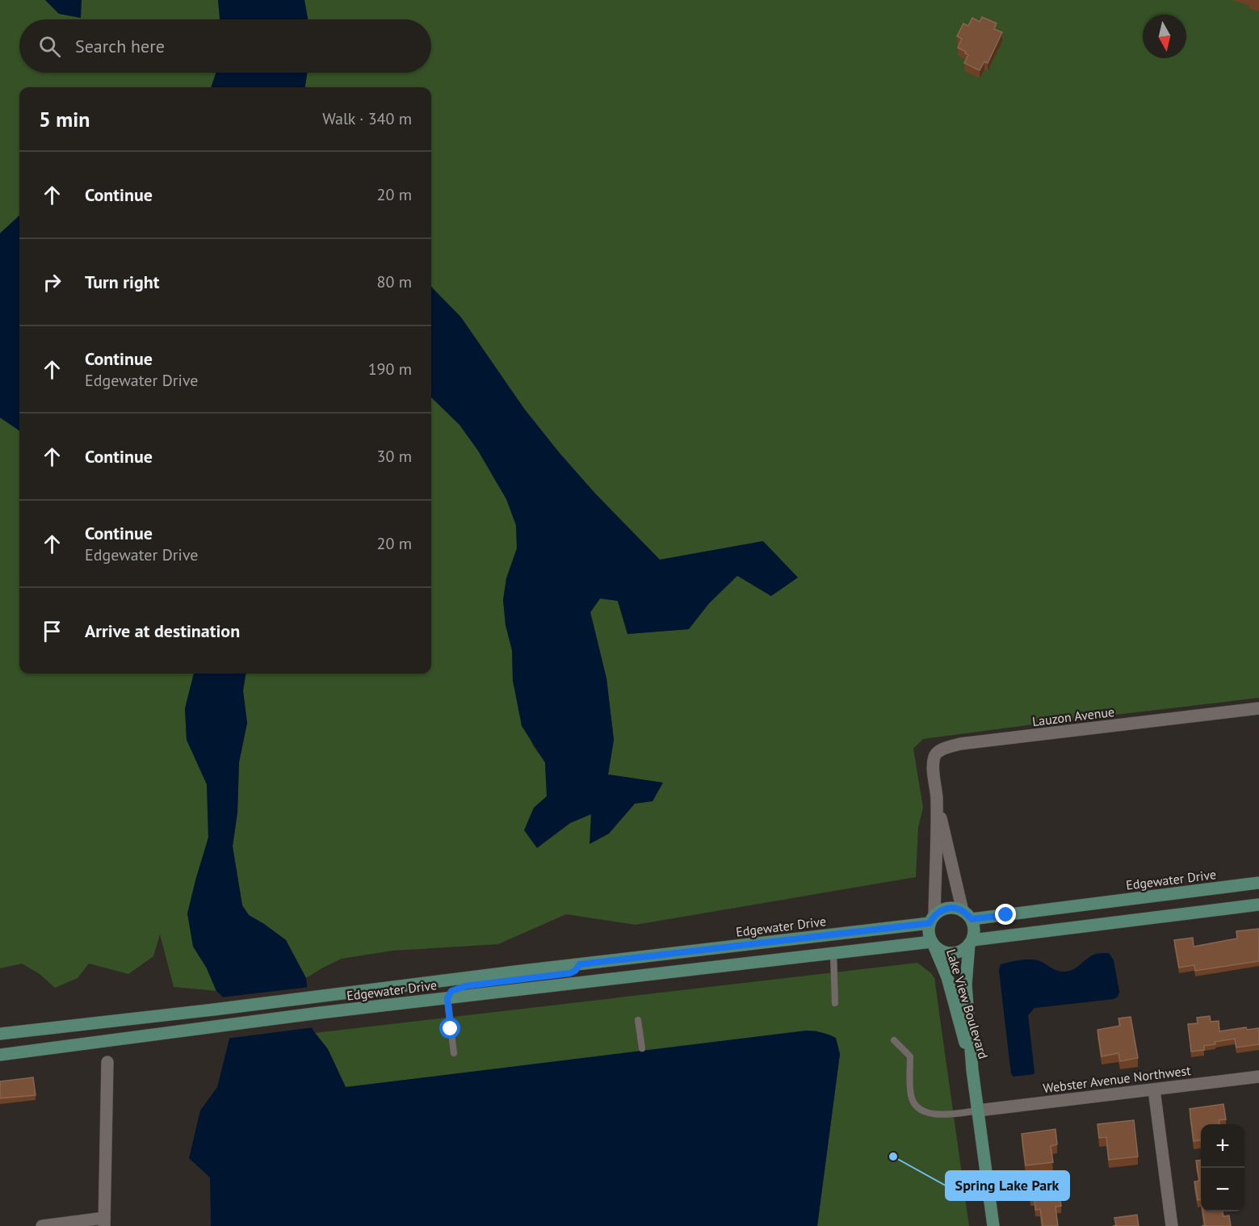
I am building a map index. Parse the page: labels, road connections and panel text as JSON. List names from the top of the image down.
{
  "streets": {
    "street": [
      "Lauzon Avenue",
      "Edgewater Drive",
      "Lake View Boulevard",
      "Webster Avenue Northwest"
    ]
  },
  "crossings": [
    ["Lauzon Avenue", "Edgewater Drive"],
    ["Lauzon Avenue", "Lake View Boulevard"],
    ["Edgewater Drive", "Lake View Boulevard"],
    ["Lake View Boulevard", "Webster Avenue Northwest"]
  ],
  "places": ["Spring Lake Park"],
  "north": "bottom",
  "page": {
    "search": "Search here",
    "heading": ["5 min", "Walk · 340 m"],
    "list": [
      ["Continue", "20 m"],
      ["Turn right", "80 m"],
      ["Continue", "Edgewater Drive", "190 m"],
      ["Continue", "30 m"],
      ["Continue", "Edgewater Drive", "20 m"],
      "Arrive at destination"
    ],
    "map_buttons": ["+", "−"]
  }
}
